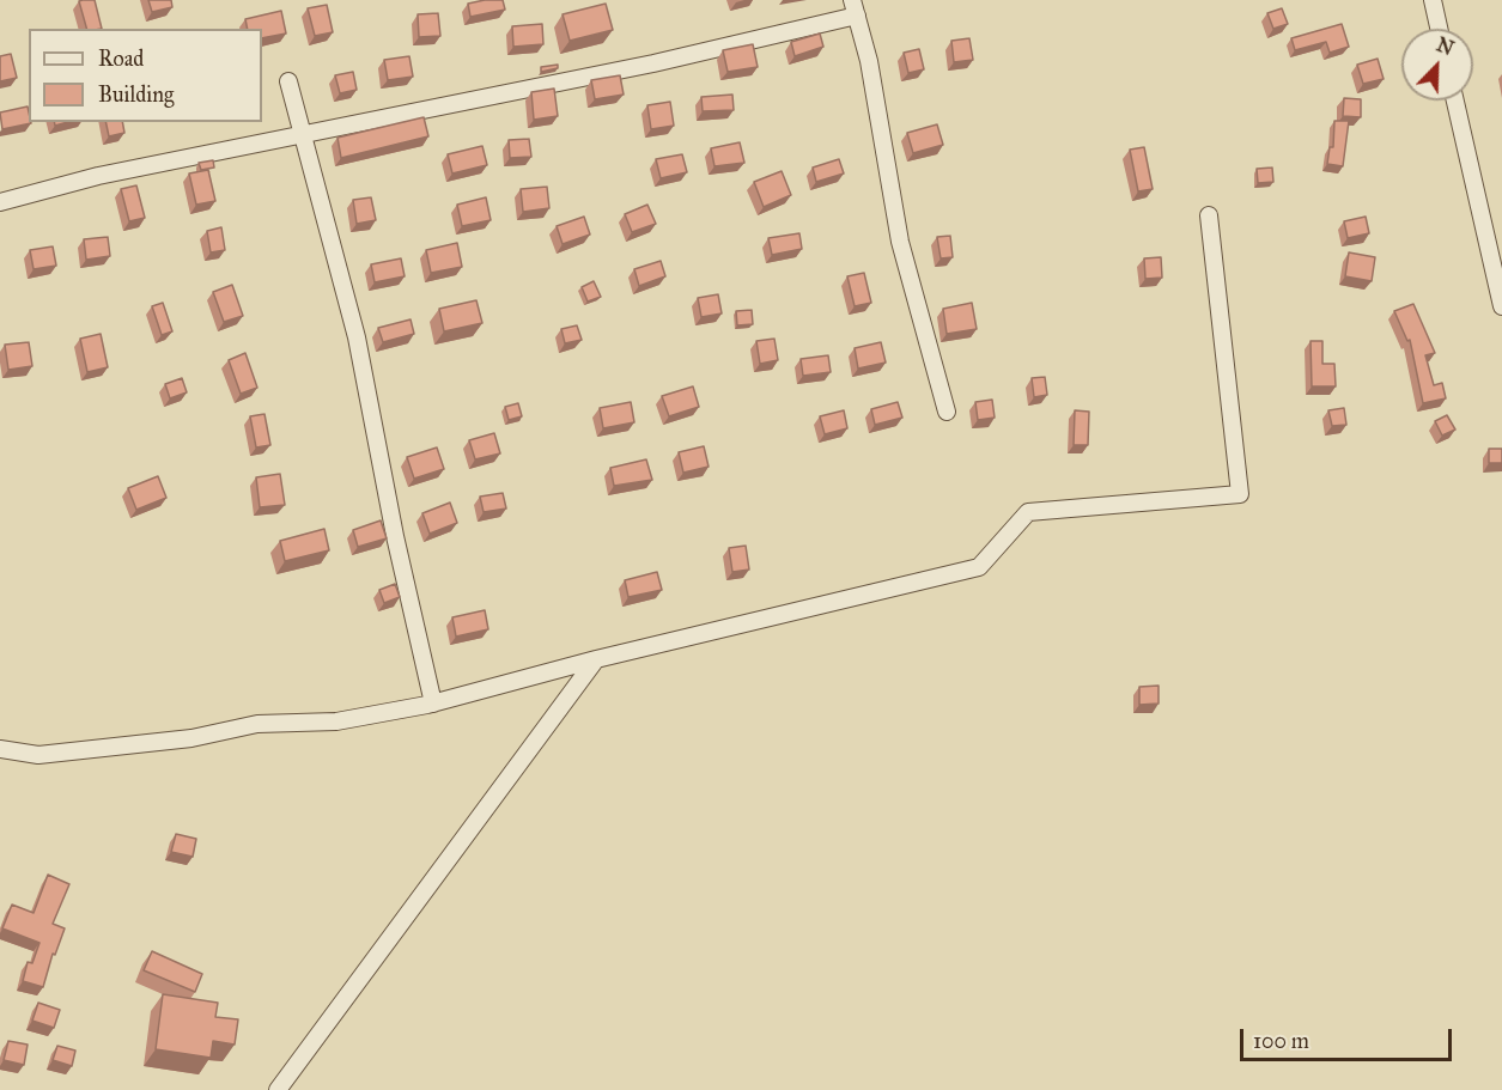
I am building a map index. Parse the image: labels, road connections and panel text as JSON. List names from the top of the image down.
{
  "legend": ["Road", "Building"],
  "scale_bar": "100 m",
  "north": "top right"
}
